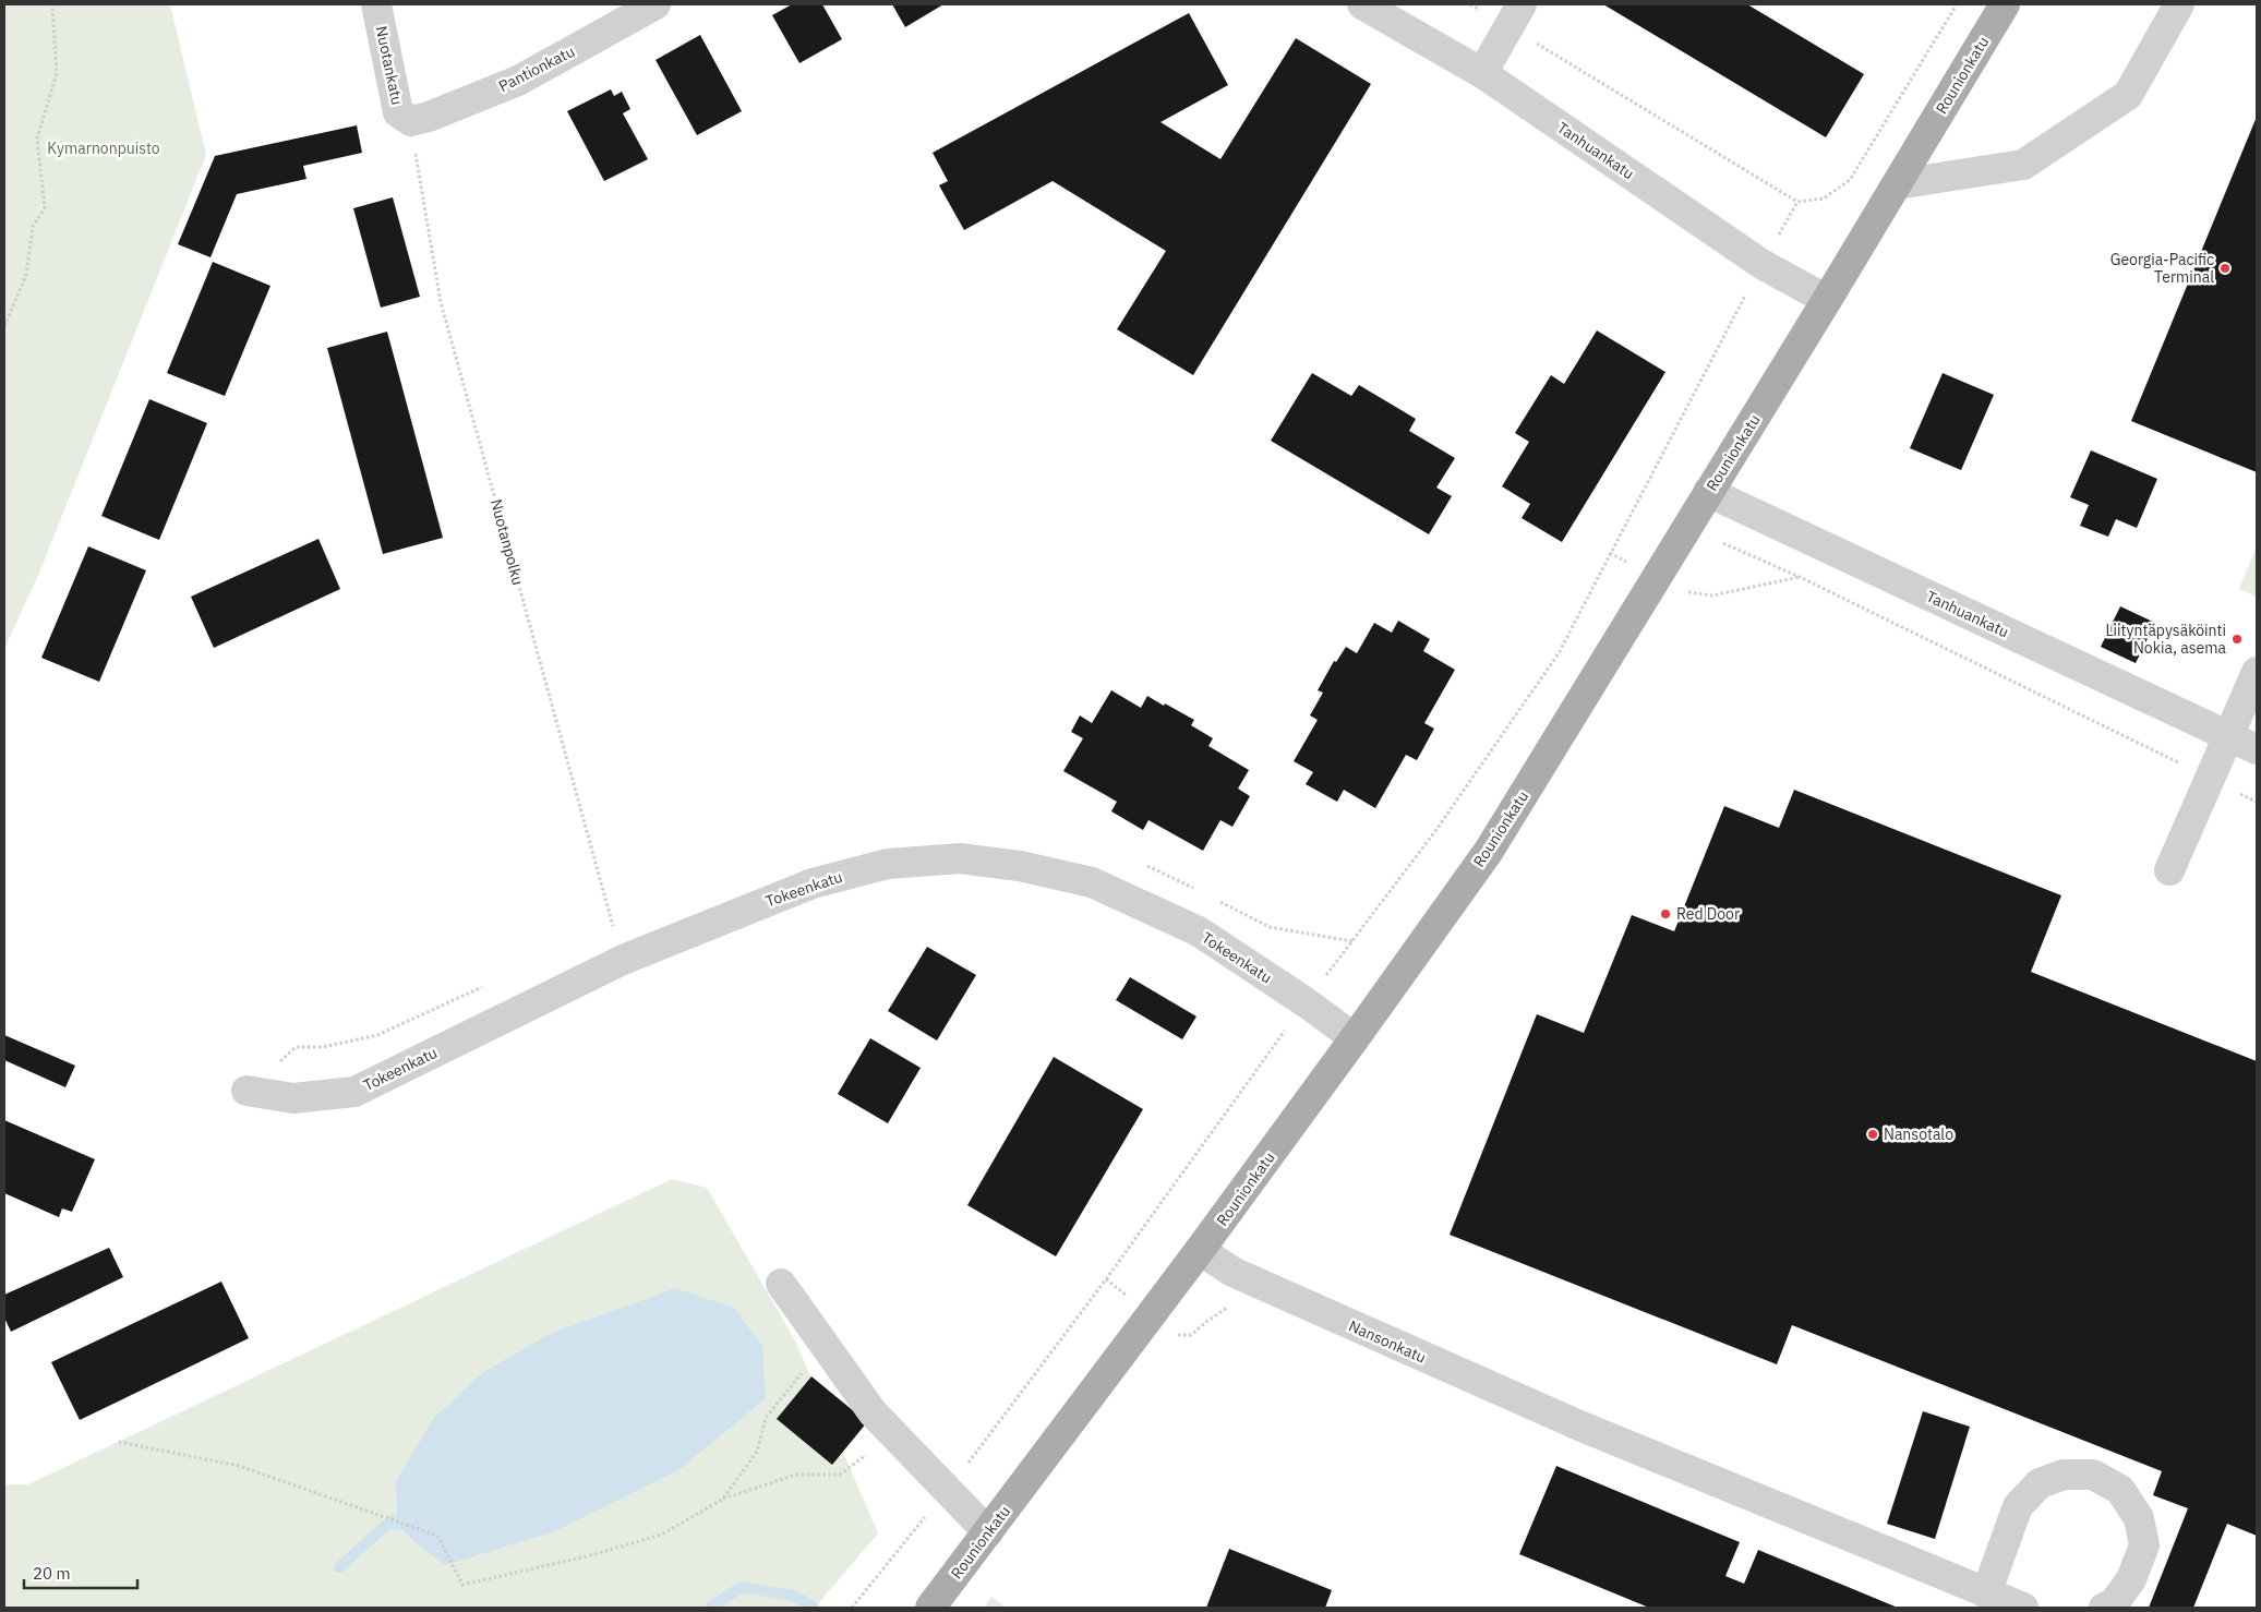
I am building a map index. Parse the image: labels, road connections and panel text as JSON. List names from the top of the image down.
{
  "streets": {
    "main road": ["Rounionkatu"],
    "street": [
      "Nuotankatu",
      "Pantionkatu",
      "Tanhuankatu",
      "Tokeenkatu",
      "Nansonkatu"
    ],
    "path": ["Nuotanpolku"]
  },
  "crossings": [
    ["Nuotankatu", "Pantionkatu"],
    ["Nuotankatu", "Nuotanpolku"],
    ["Pantionkatu", "Nuotanpolku"],
    ["Rounionkatu", "Tanhuankatu"],
    ["Rounionkatu", "Tokeenkatu"],
    ["Rounionkatu", "Nansonkatu"],
    ["Nuotanpolku", "Tokeenkatu"]
  ],
  "parks": ["Kymarnonpuisto"],
  "places": [
    "Georgia-Pacific Terminal",
    "Liityntäpysäköinti Nokia, asema",
    "Red Door",
    "Nansotalo"
  ],
  "scale_bar": "20 m"
}
